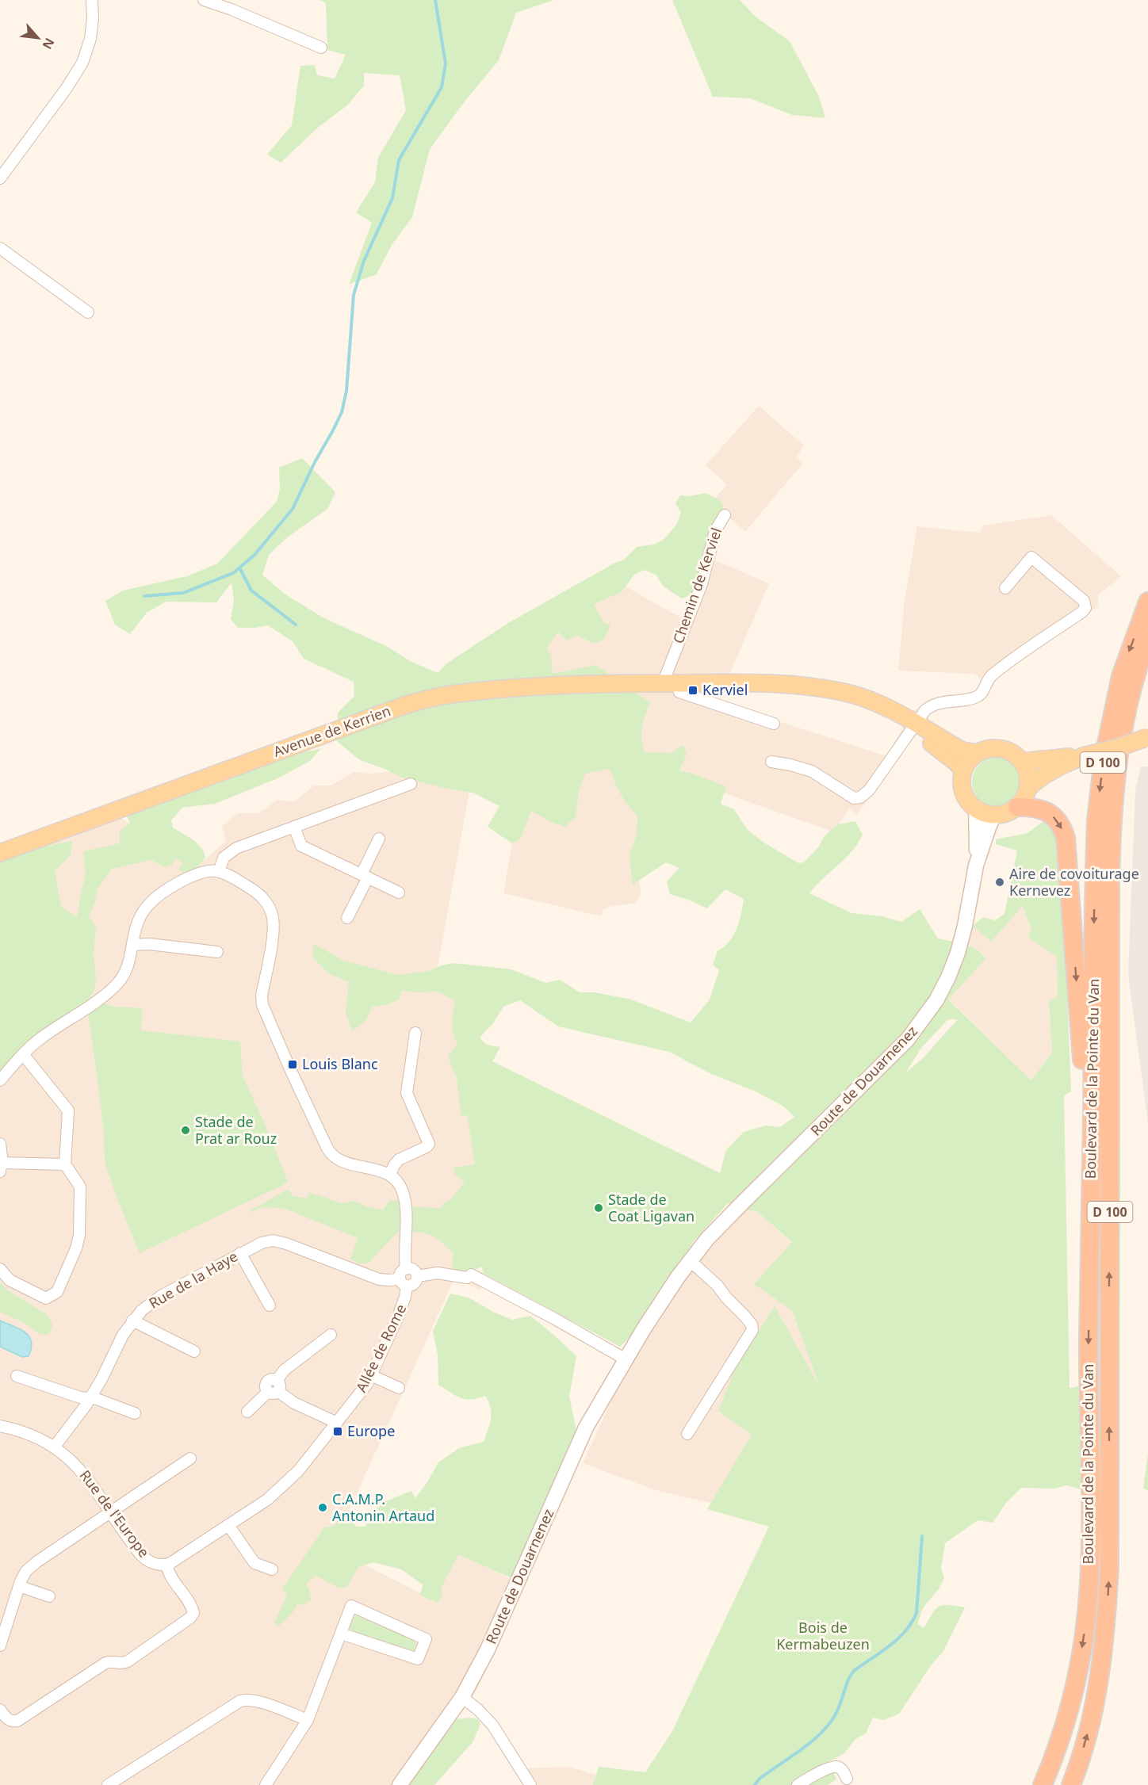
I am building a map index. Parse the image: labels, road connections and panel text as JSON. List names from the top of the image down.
{
  "streets": {
    "highway": ["D 100", "Boulevard de la Pointe du Van"],
    "main road": ["Avenue de Kerrien", "Route de Douarnenez"],
    "street": [
      "Chemin de Kerviel",
      "Rue de la Haye",
      "Allée de Rome",
      "Rue de l'Europe"
    ]
  },
  "crossings": [
    ["Chemin de Kerviel", "Avenue de Kerrien"],
    ["Avenue de Kerrien", "Route de Douarnenez"],
    ["Rue de la Haye", "Allée de Rome"],
    ["Rue de la Haye", "Rue de l'Europe"],
    ["Allée de Rome", "Rue de l'Europe"]
  ],
  "parks": ["Bois de Kermabeuzen"],
  "places": {
    "transit": ["Kerviel", "Louis Blanc", "Europe"],
    "other": [
      "Aire de covoiturage Kernevez",
      "Stade de Prat ar Rouz",
      "Stade de Coat Ligavan",
      "C.A.M.P. Antonin Artaud"
    ]
  },
  "north": "bottom right"
}
